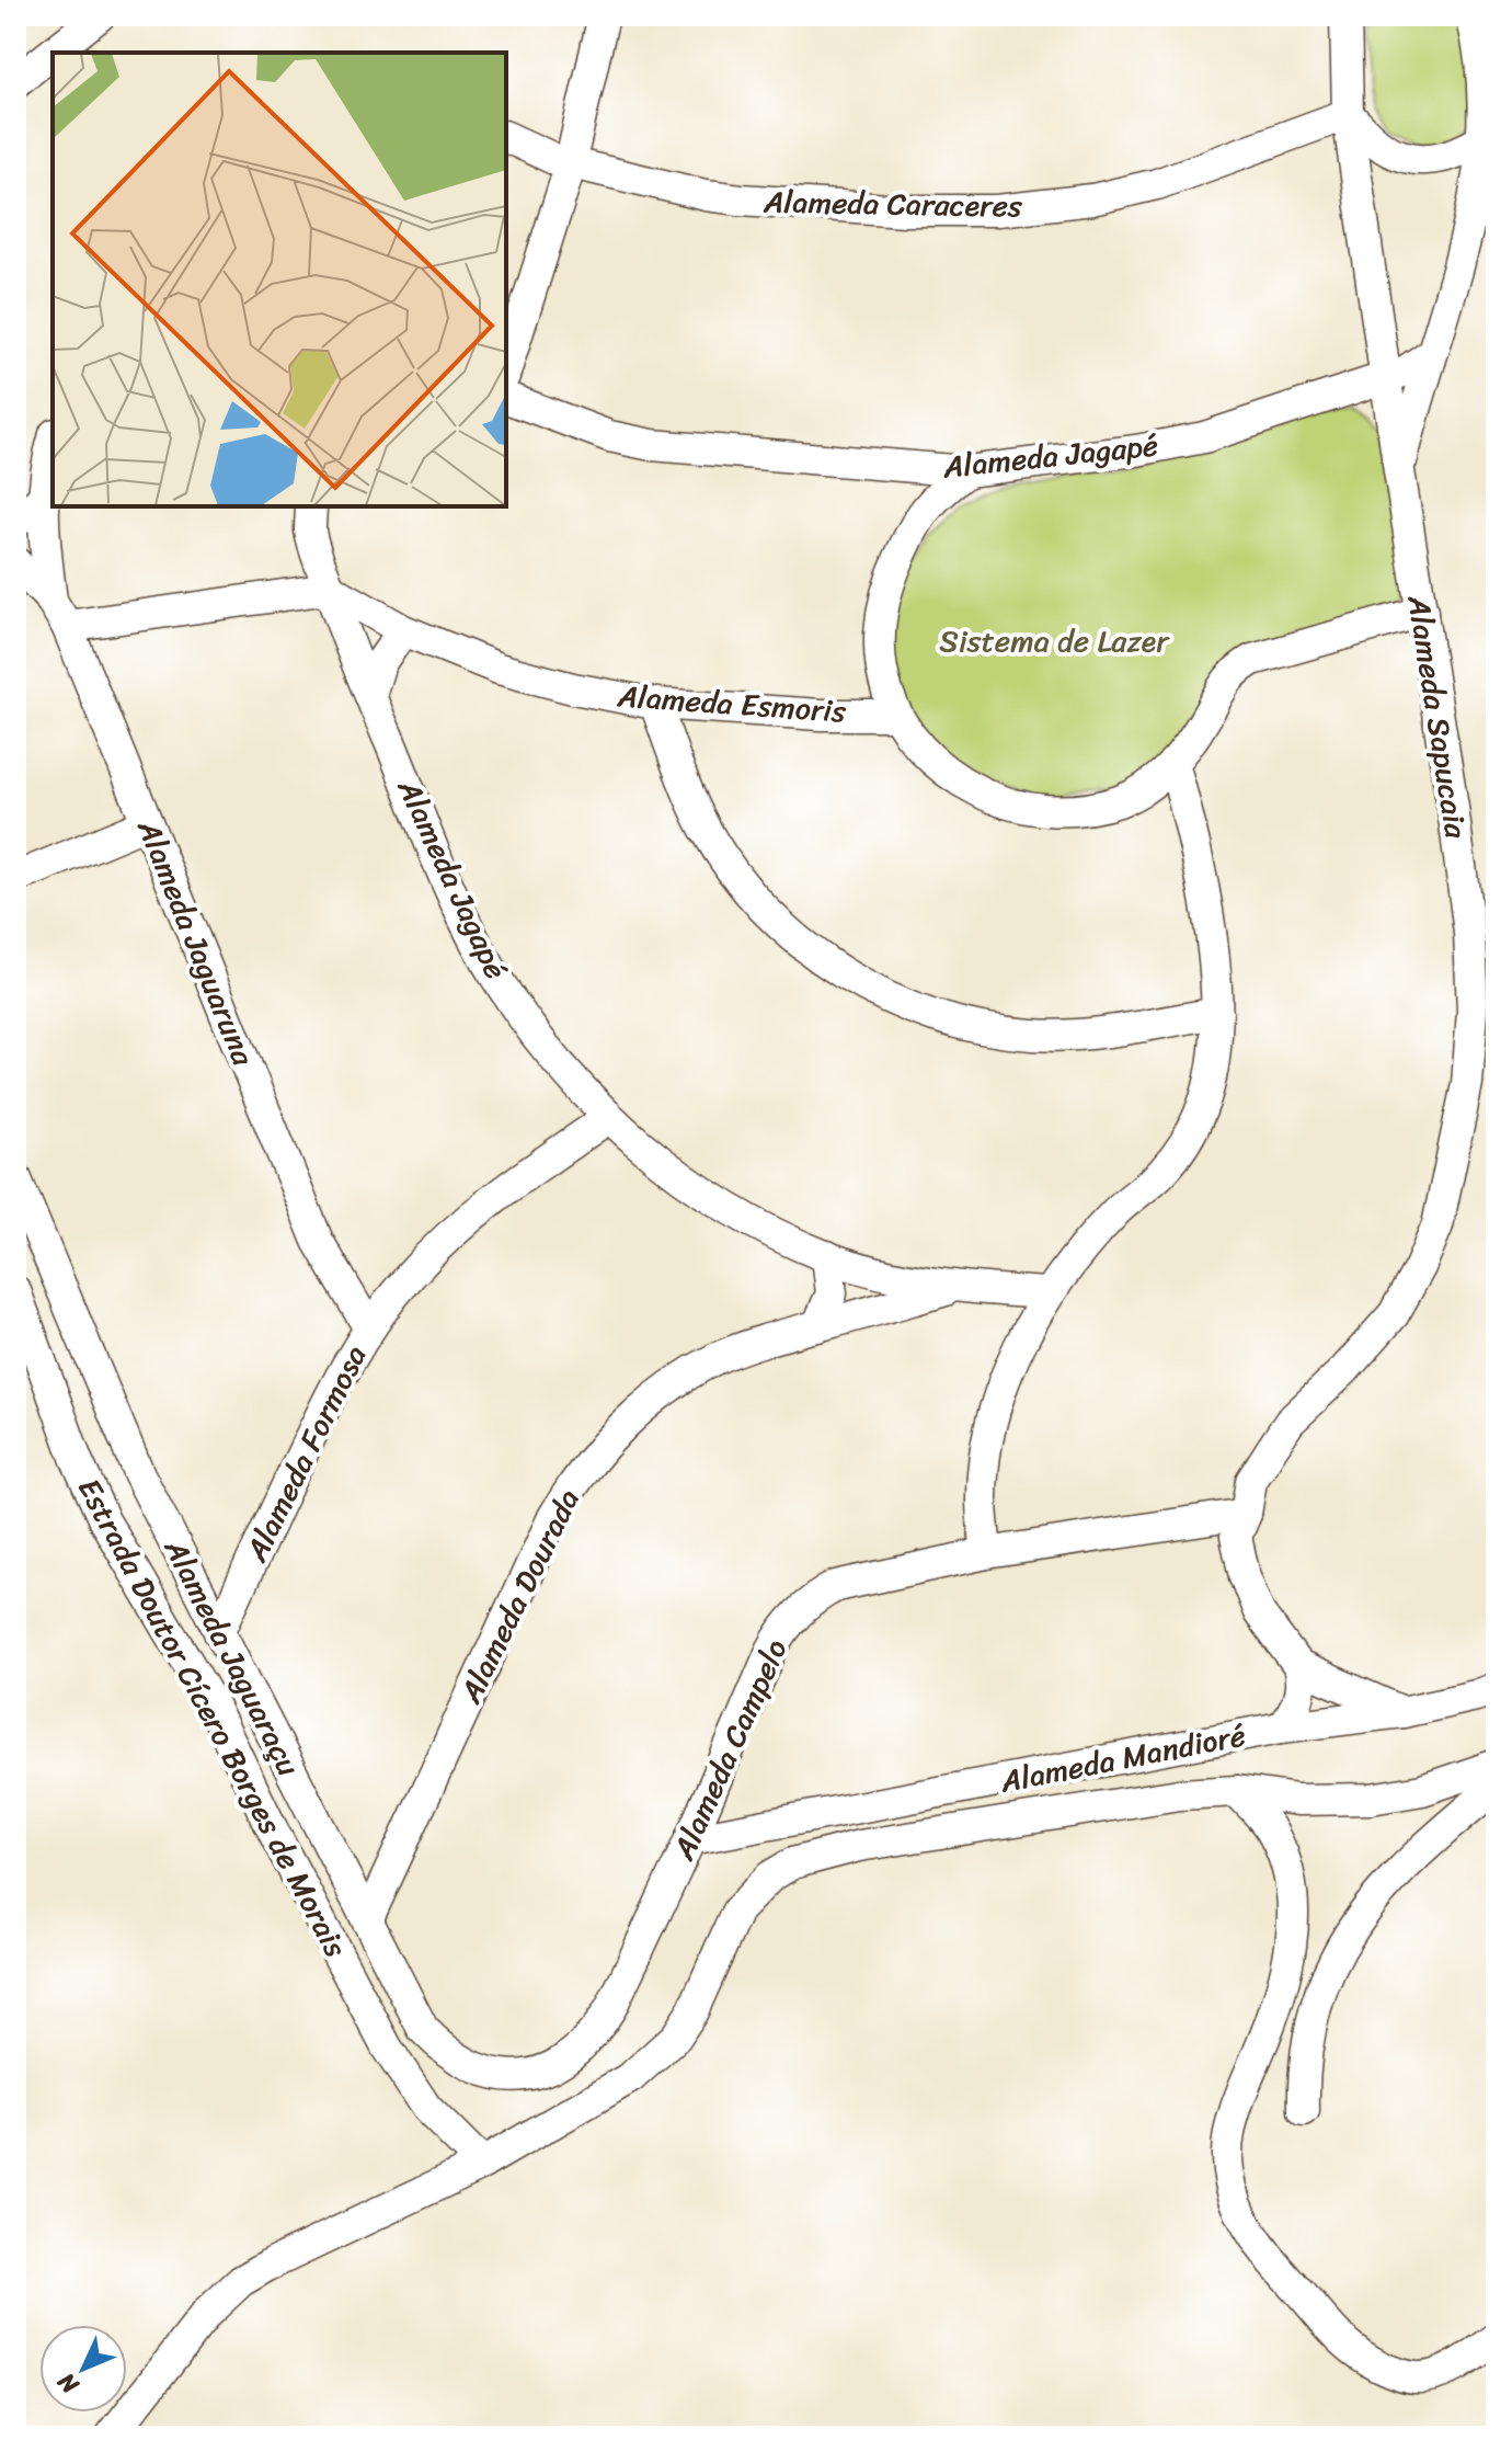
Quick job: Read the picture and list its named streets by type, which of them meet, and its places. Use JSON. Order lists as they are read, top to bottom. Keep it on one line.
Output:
{"streets":{"street":["Alameda Caraceres","Alameda Jagapé","Alameda Esmoris","Alameda Sapucaia","Alameda Jaguaruna","Alameda Formosa","Alameda Dourada","Alameda Jaguaraçu","Estrada Doutor Cícero Borges de Morais","Alameda Campelo","Alameda Mandioré"]},"crossings":[["Alameda Caraceres","Alameda Sapucaia"],["Alameda Jagapé","Alameda Esmoris"],["Alameda Jagapé","Alameda Sapucaia"],["Alameda Jagapé","Alameda Formosa"],["Alameda Jagapé","Alameda Dourada"],["Alameda Sapucaia","Alameda Campelo"],["Alameda Sapucaia","Alameda Mandioré"],["Alameda Jaguaruna","Alameda Formosa"],["Alameda Formosa","Alameda Jaguaraçu"],["Alameda Dourada","Alameda Jaguaraçu"],["Alameda Jaguaraçu","Alameda Campelo"],["Alameda Campelo","Alameda Mandioré"]],"parks":["Sistema de Lazer"],"north":"bottom left"}
